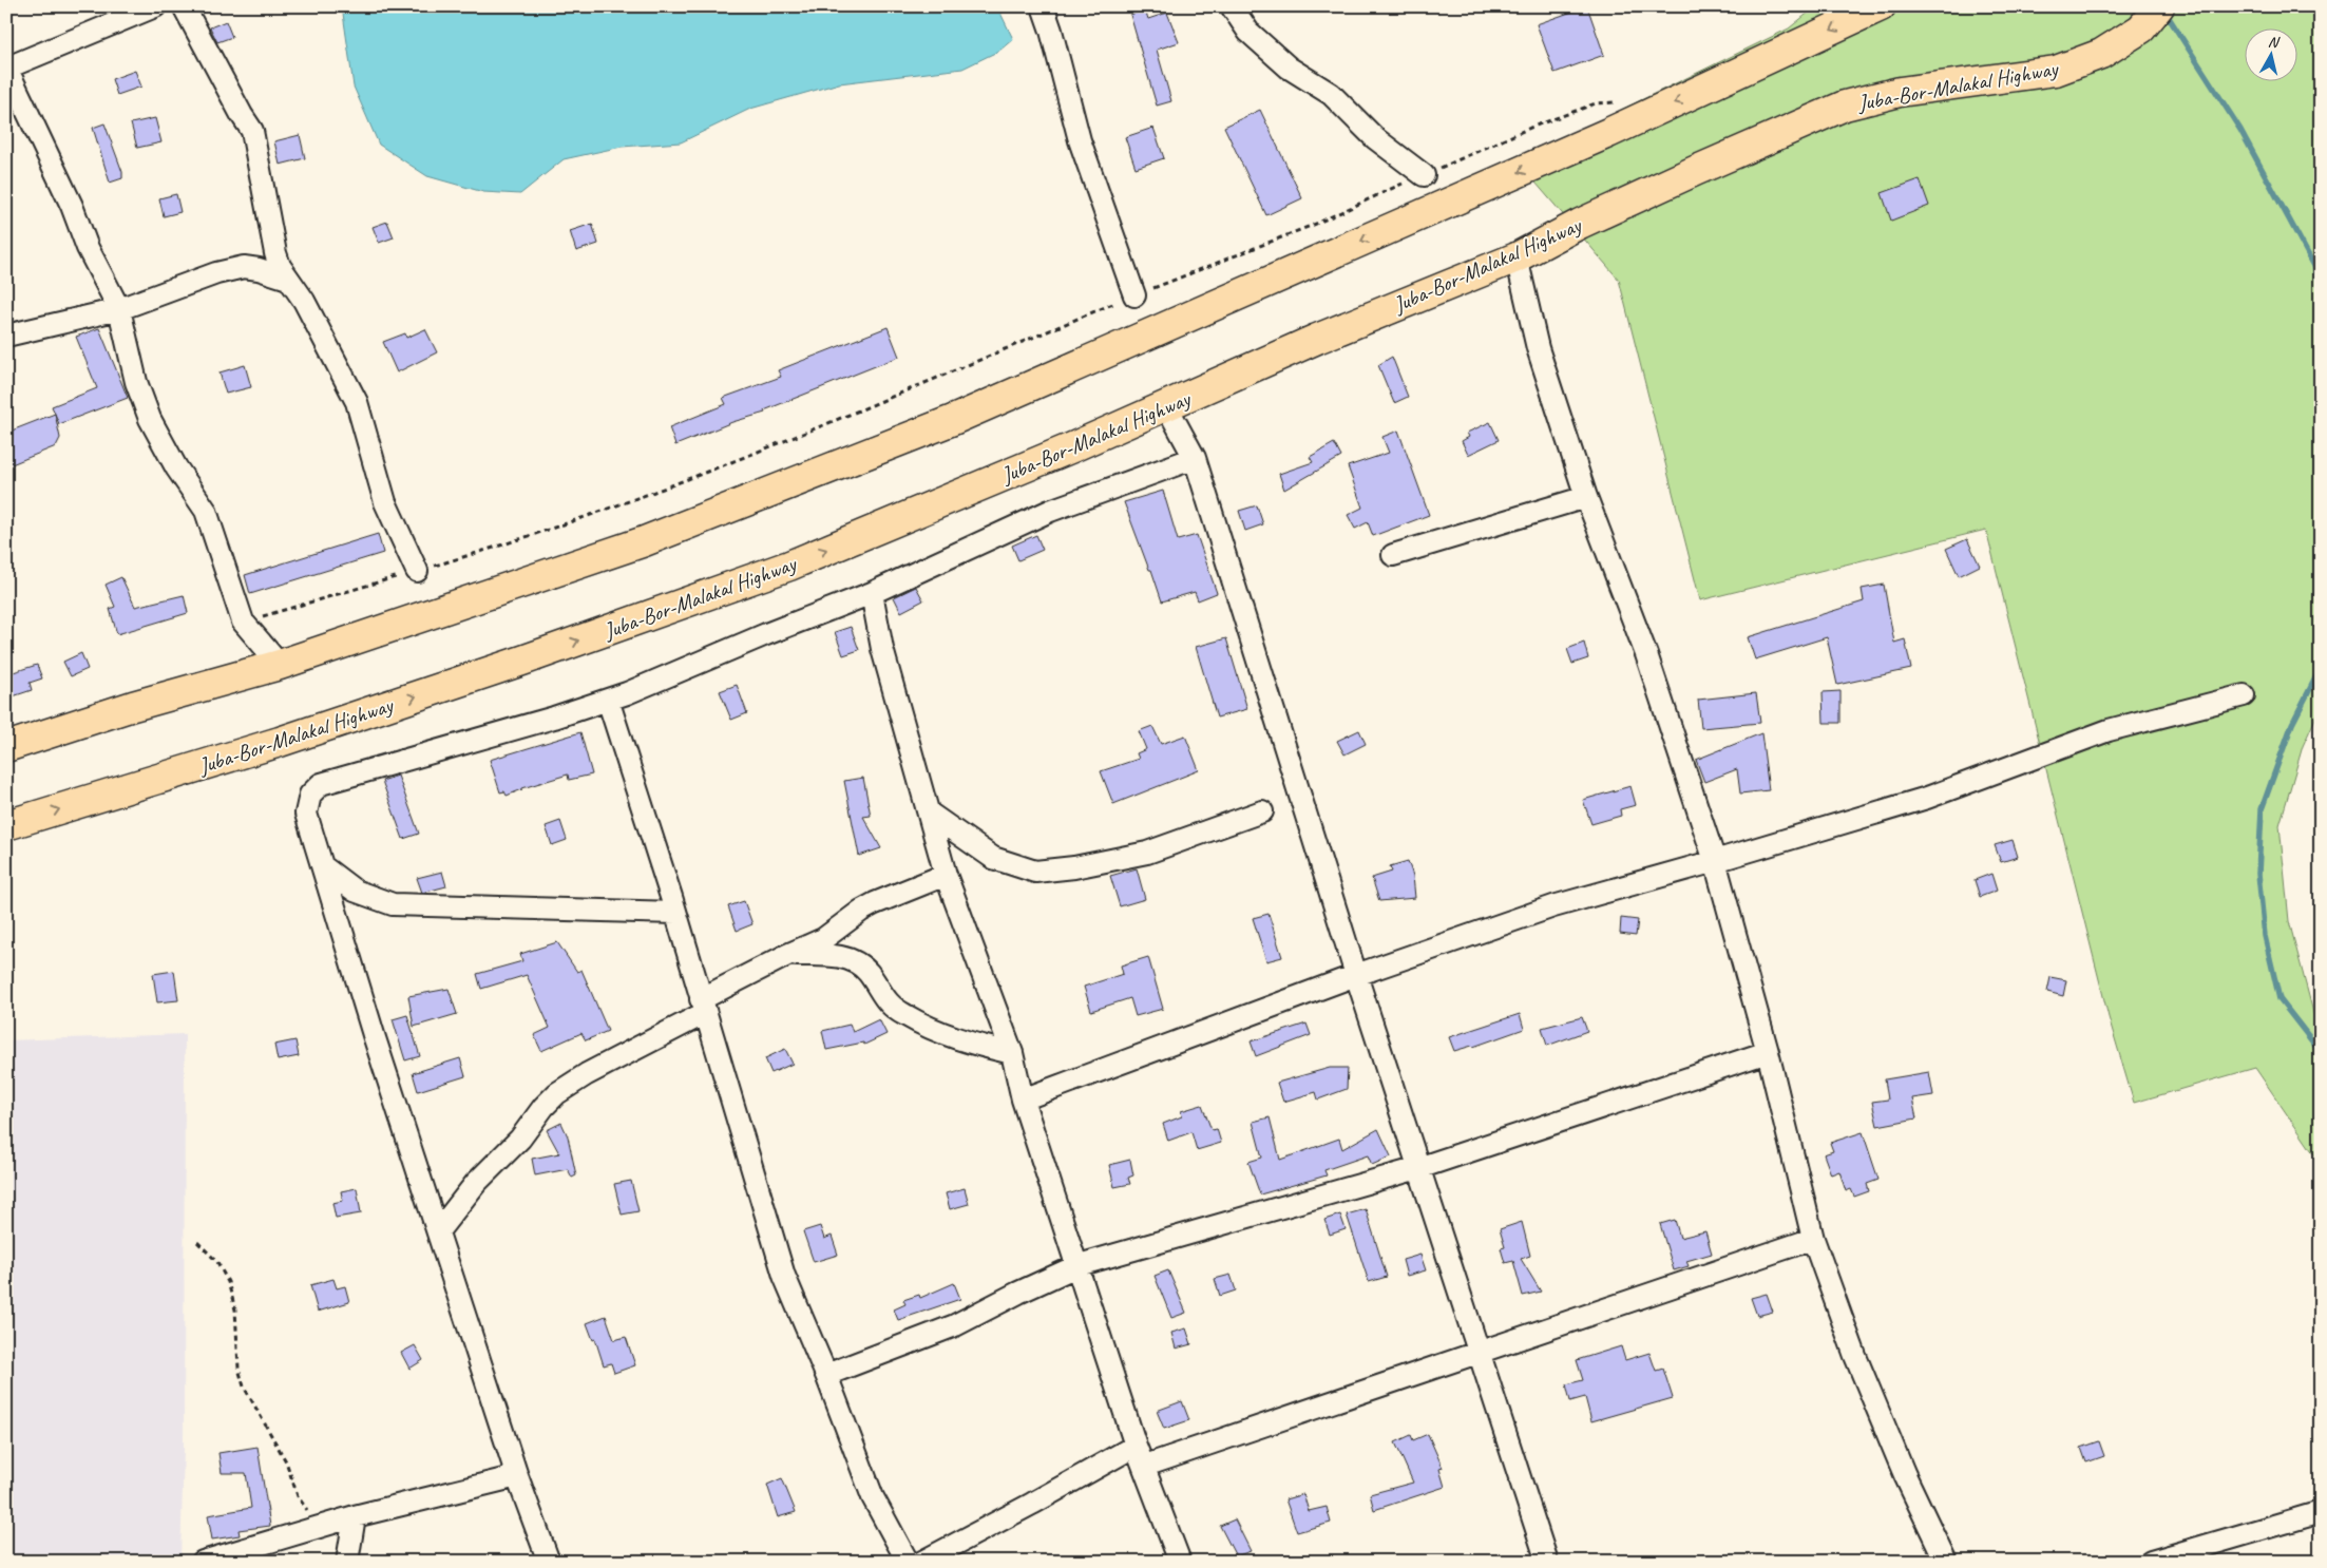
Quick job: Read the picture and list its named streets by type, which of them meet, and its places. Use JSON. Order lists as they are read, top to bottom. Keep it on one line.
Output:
{"streets":{"highway":["Juba-Bor-Malakal Highway"]},"north":"top"}
